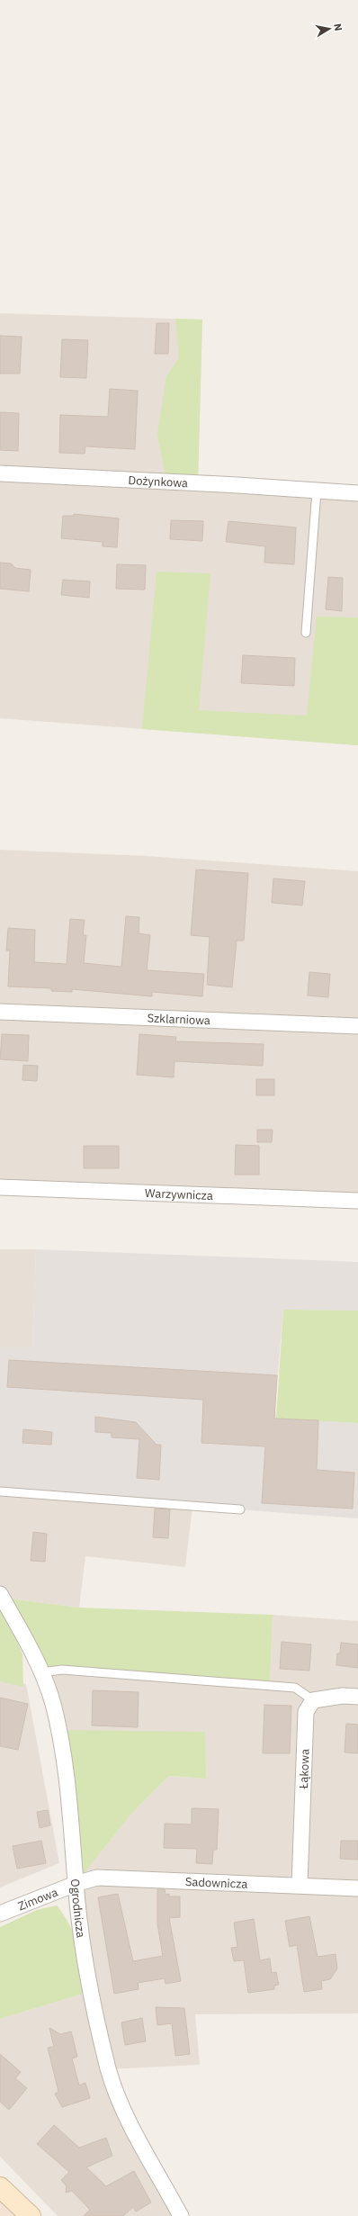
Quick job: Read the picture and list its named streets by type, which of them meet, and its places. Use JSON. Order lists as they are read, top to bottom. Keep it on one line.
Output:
{"streets":{"street":["Dożynkowa","Szklarniowa","Warzywnicza","Łąkowa","Sadownicza","Zimowa","Ogrodnicza"]},"crossings":[["Łąkowa","Sadownicza"],["Sadownicza","Zimowa"],["Sadownicza","Ogrodnicza"],["Zimowa","Ogrodnicza"]],"north":"right"}
